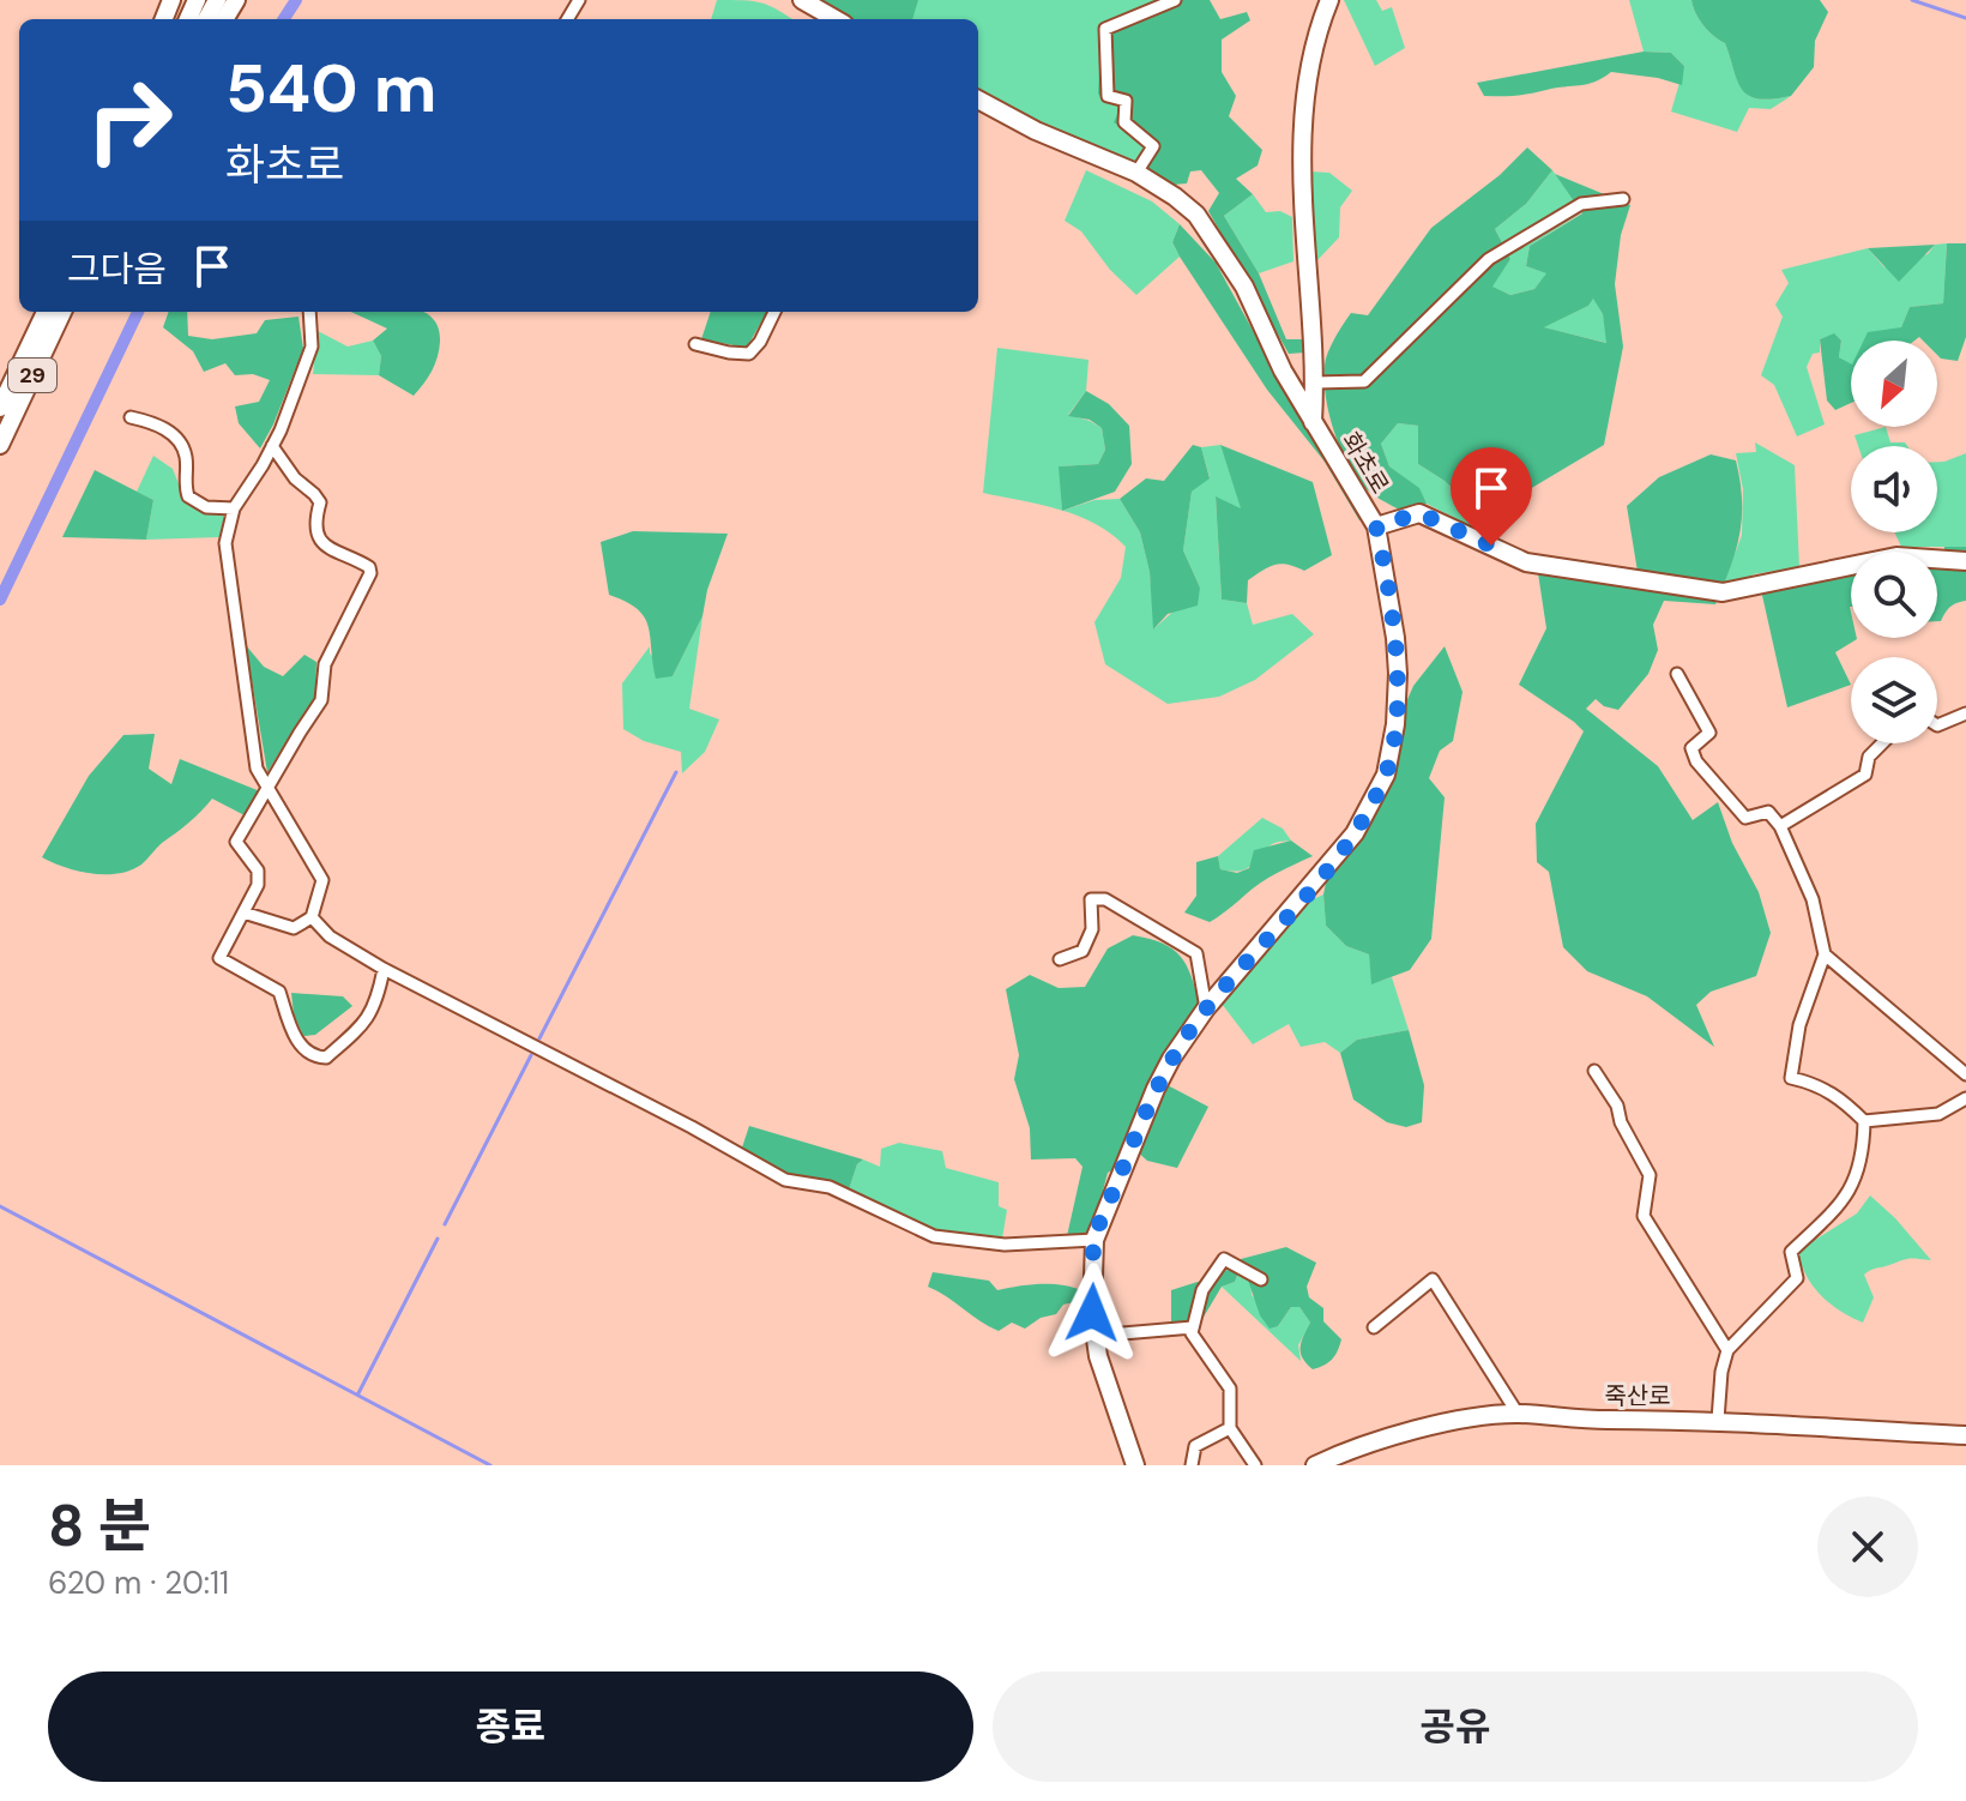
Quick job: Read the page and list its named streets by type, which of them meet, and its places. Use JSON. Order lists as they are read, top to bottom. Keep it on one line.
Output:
{"streets":{"street":["29","화초로","죽산로"]},"north":"bottom left","page":{"turn":["540 m","화초로"],"then":"그다음","heading":["8 분","620 m · 20:11"],"buttons":["종료","공유"]}}
